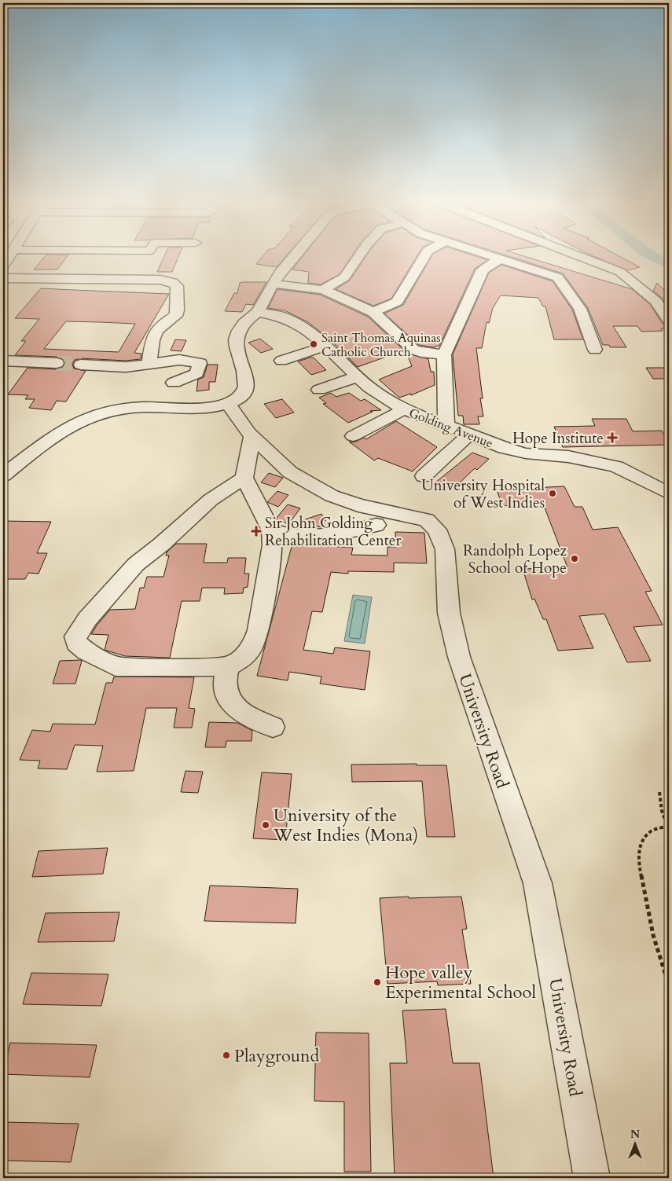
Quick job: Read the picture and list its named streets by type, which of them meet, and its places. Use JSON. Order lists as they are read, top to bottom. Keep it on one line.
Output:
{"streets":{"street":["Golding Avenue","University Road"]},"places":{"other":["Saint Thomas Aquinas Catholic Church","University Hospital of West Indies","Randolph Lopez School of Hope","University of the West Indies (Mona)","Hope valley Experimental School","Playground"],"health":["Hope Institute","Sir John Golding Rehabilitation Center"]},"north":"top"}
